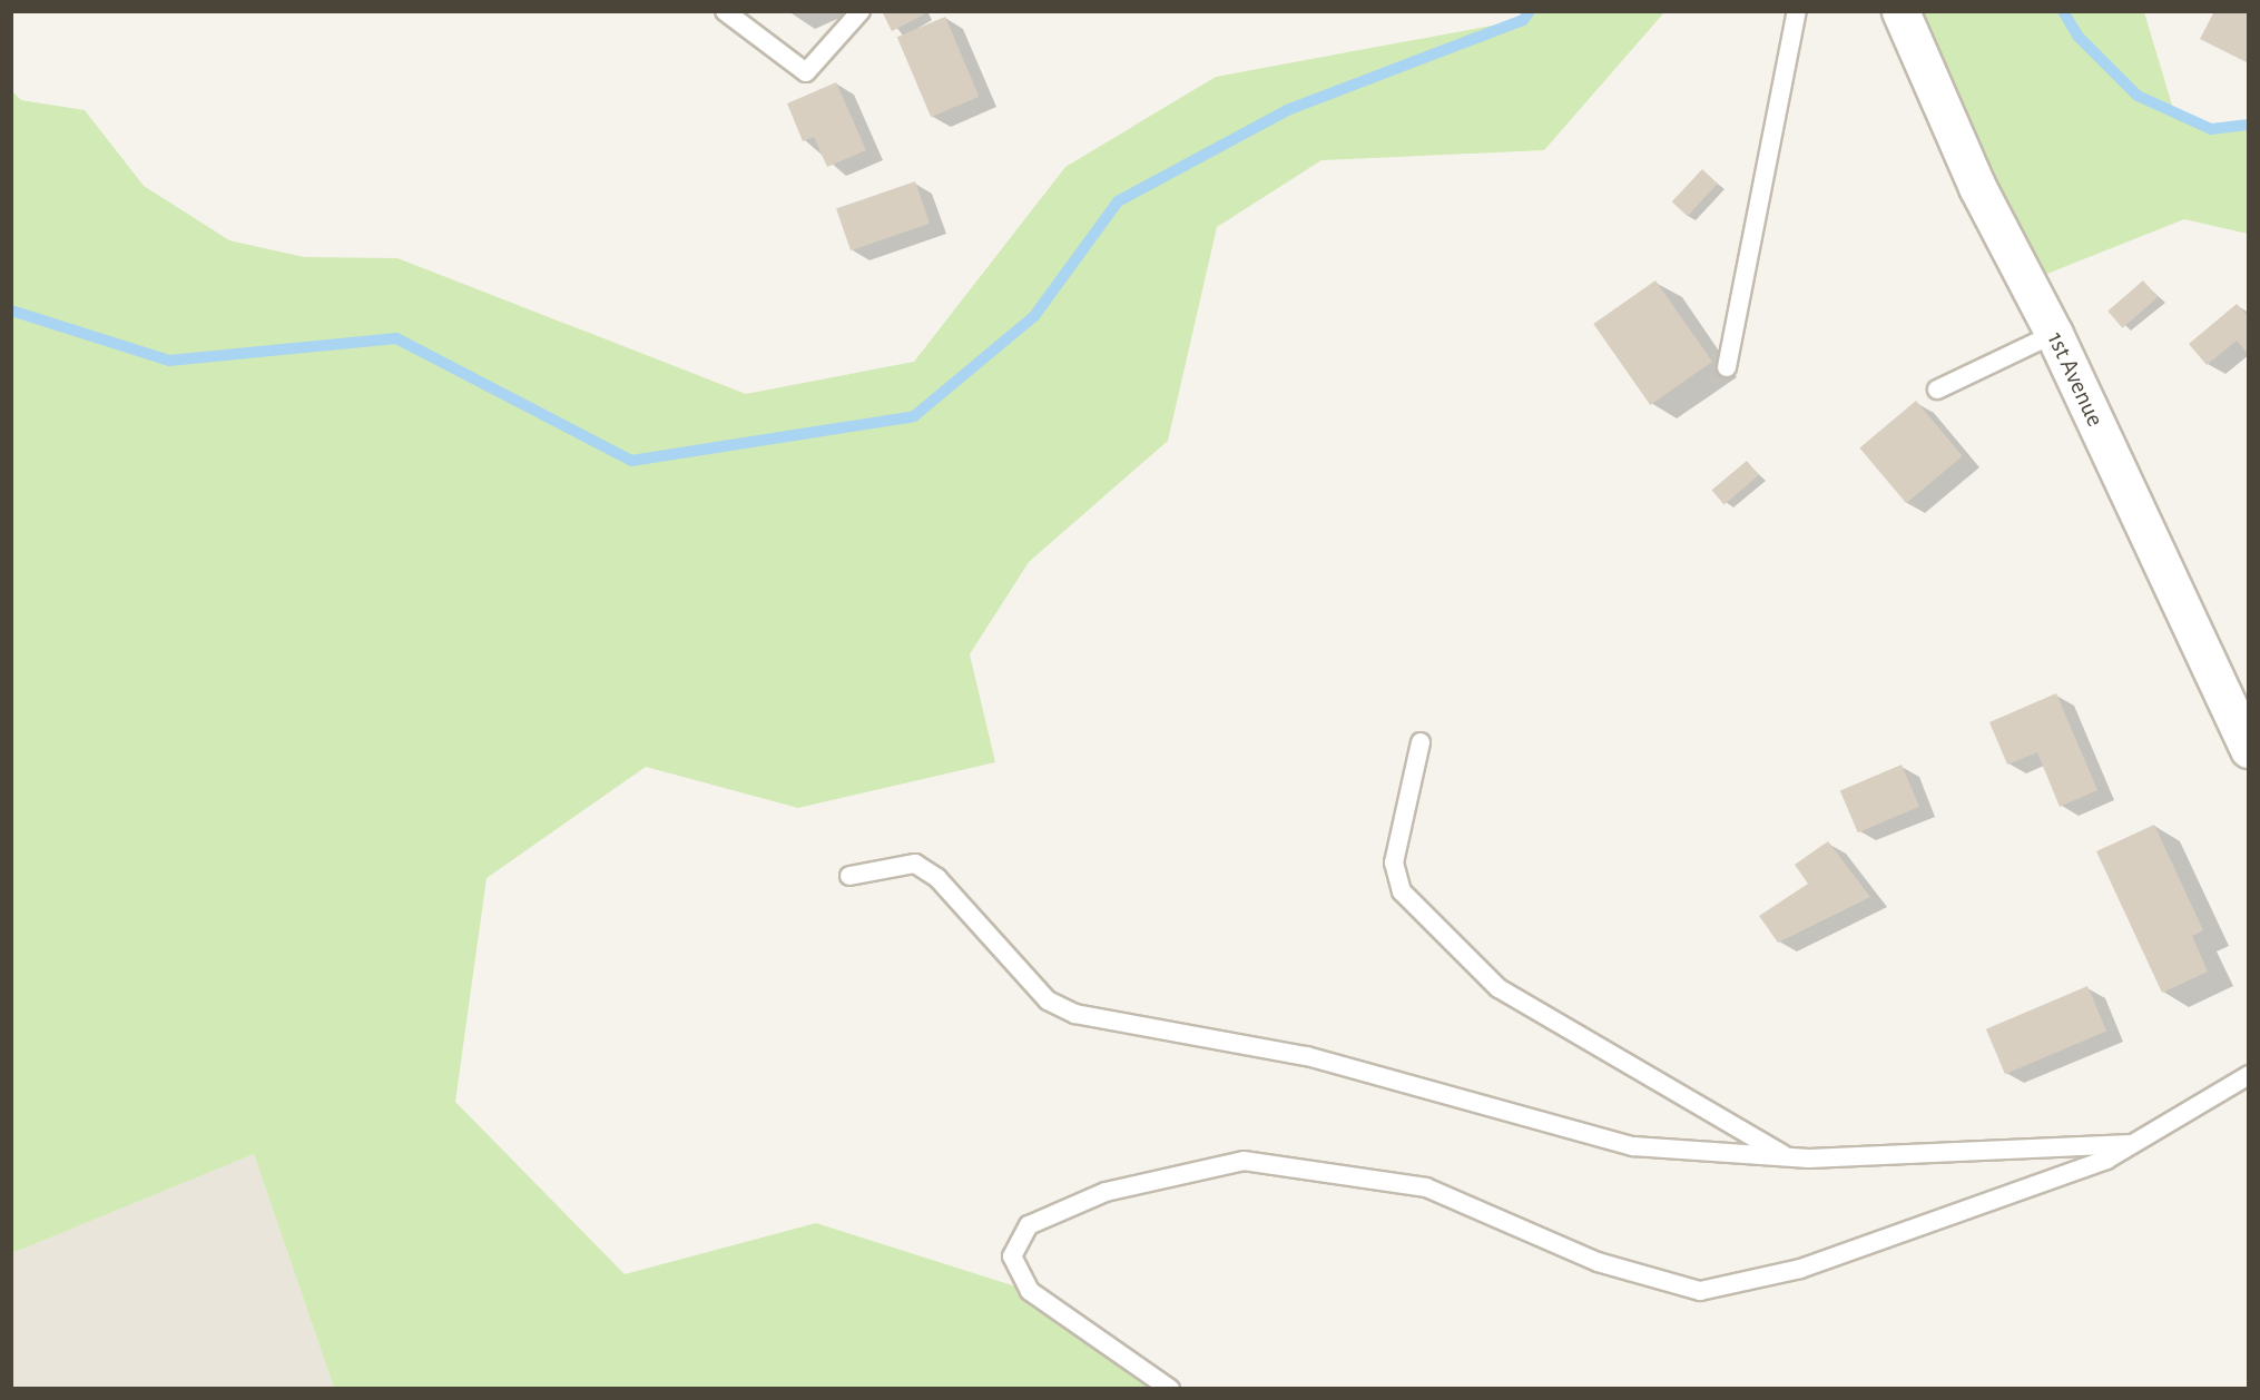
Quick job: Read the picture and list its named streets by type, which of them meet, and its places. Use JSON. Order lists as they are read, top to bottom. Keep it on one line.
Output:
{"streets":{"street":["1st Avenue"]}}
